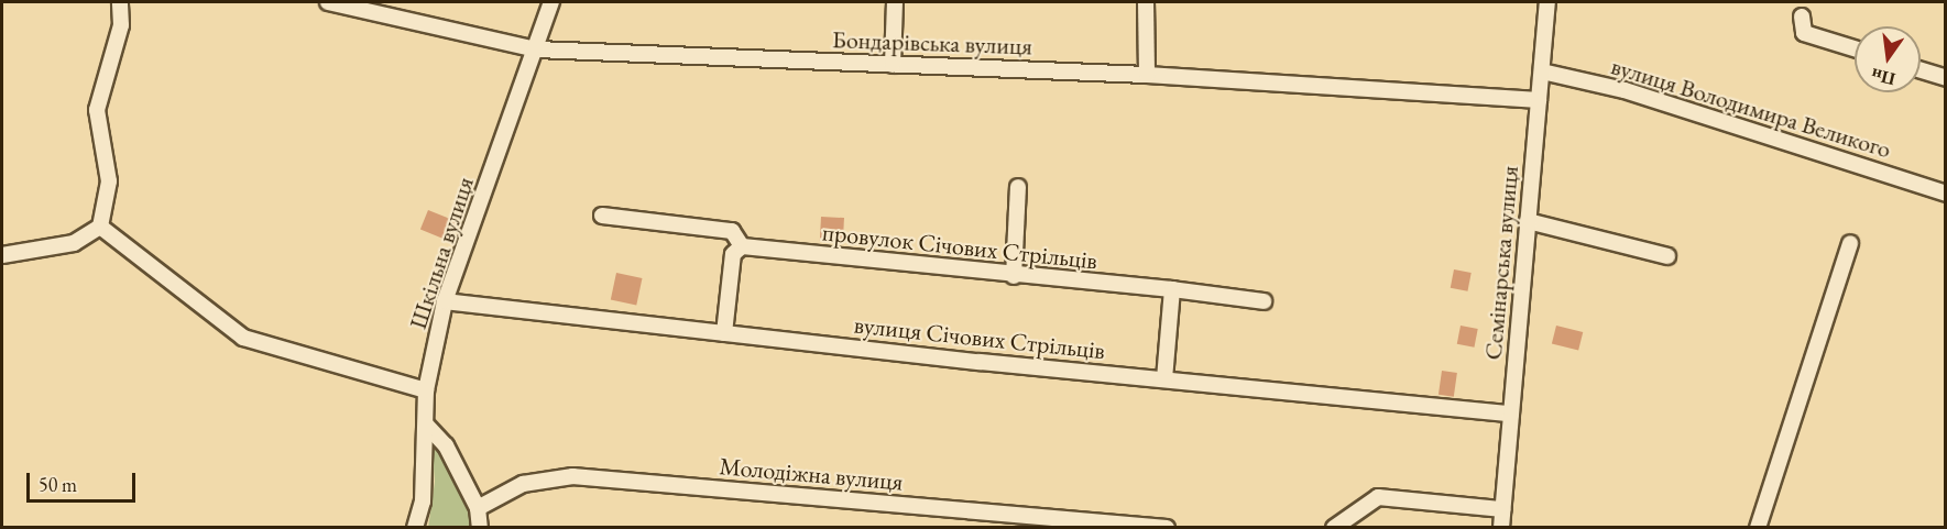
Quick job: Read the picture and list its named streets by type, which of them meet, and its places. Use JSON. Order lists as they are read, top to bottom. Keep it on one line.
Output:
{"streets":{"street":["Бондарівська вулиця","вулиця Володимира Великого","провулок Січових Стрільців","Шкільна вулиця","Семінарська вулиця","вулиця Січових Стрільців","Молодіжна вулиця"]},"crossings":[["Бондарівська вулиця","Шкільна вулиця"],["Бондарівська вулиця","Семінарська вулиця"],["вулиця Володимира Великого","Семінарська вулиця"],["Шкільна вулиця","вулиця Січових Стрільців"],["Семінарська вулиця","вулиця Січових Стрільців"]],"scale_bar":"50 m","north":"bottom"}
